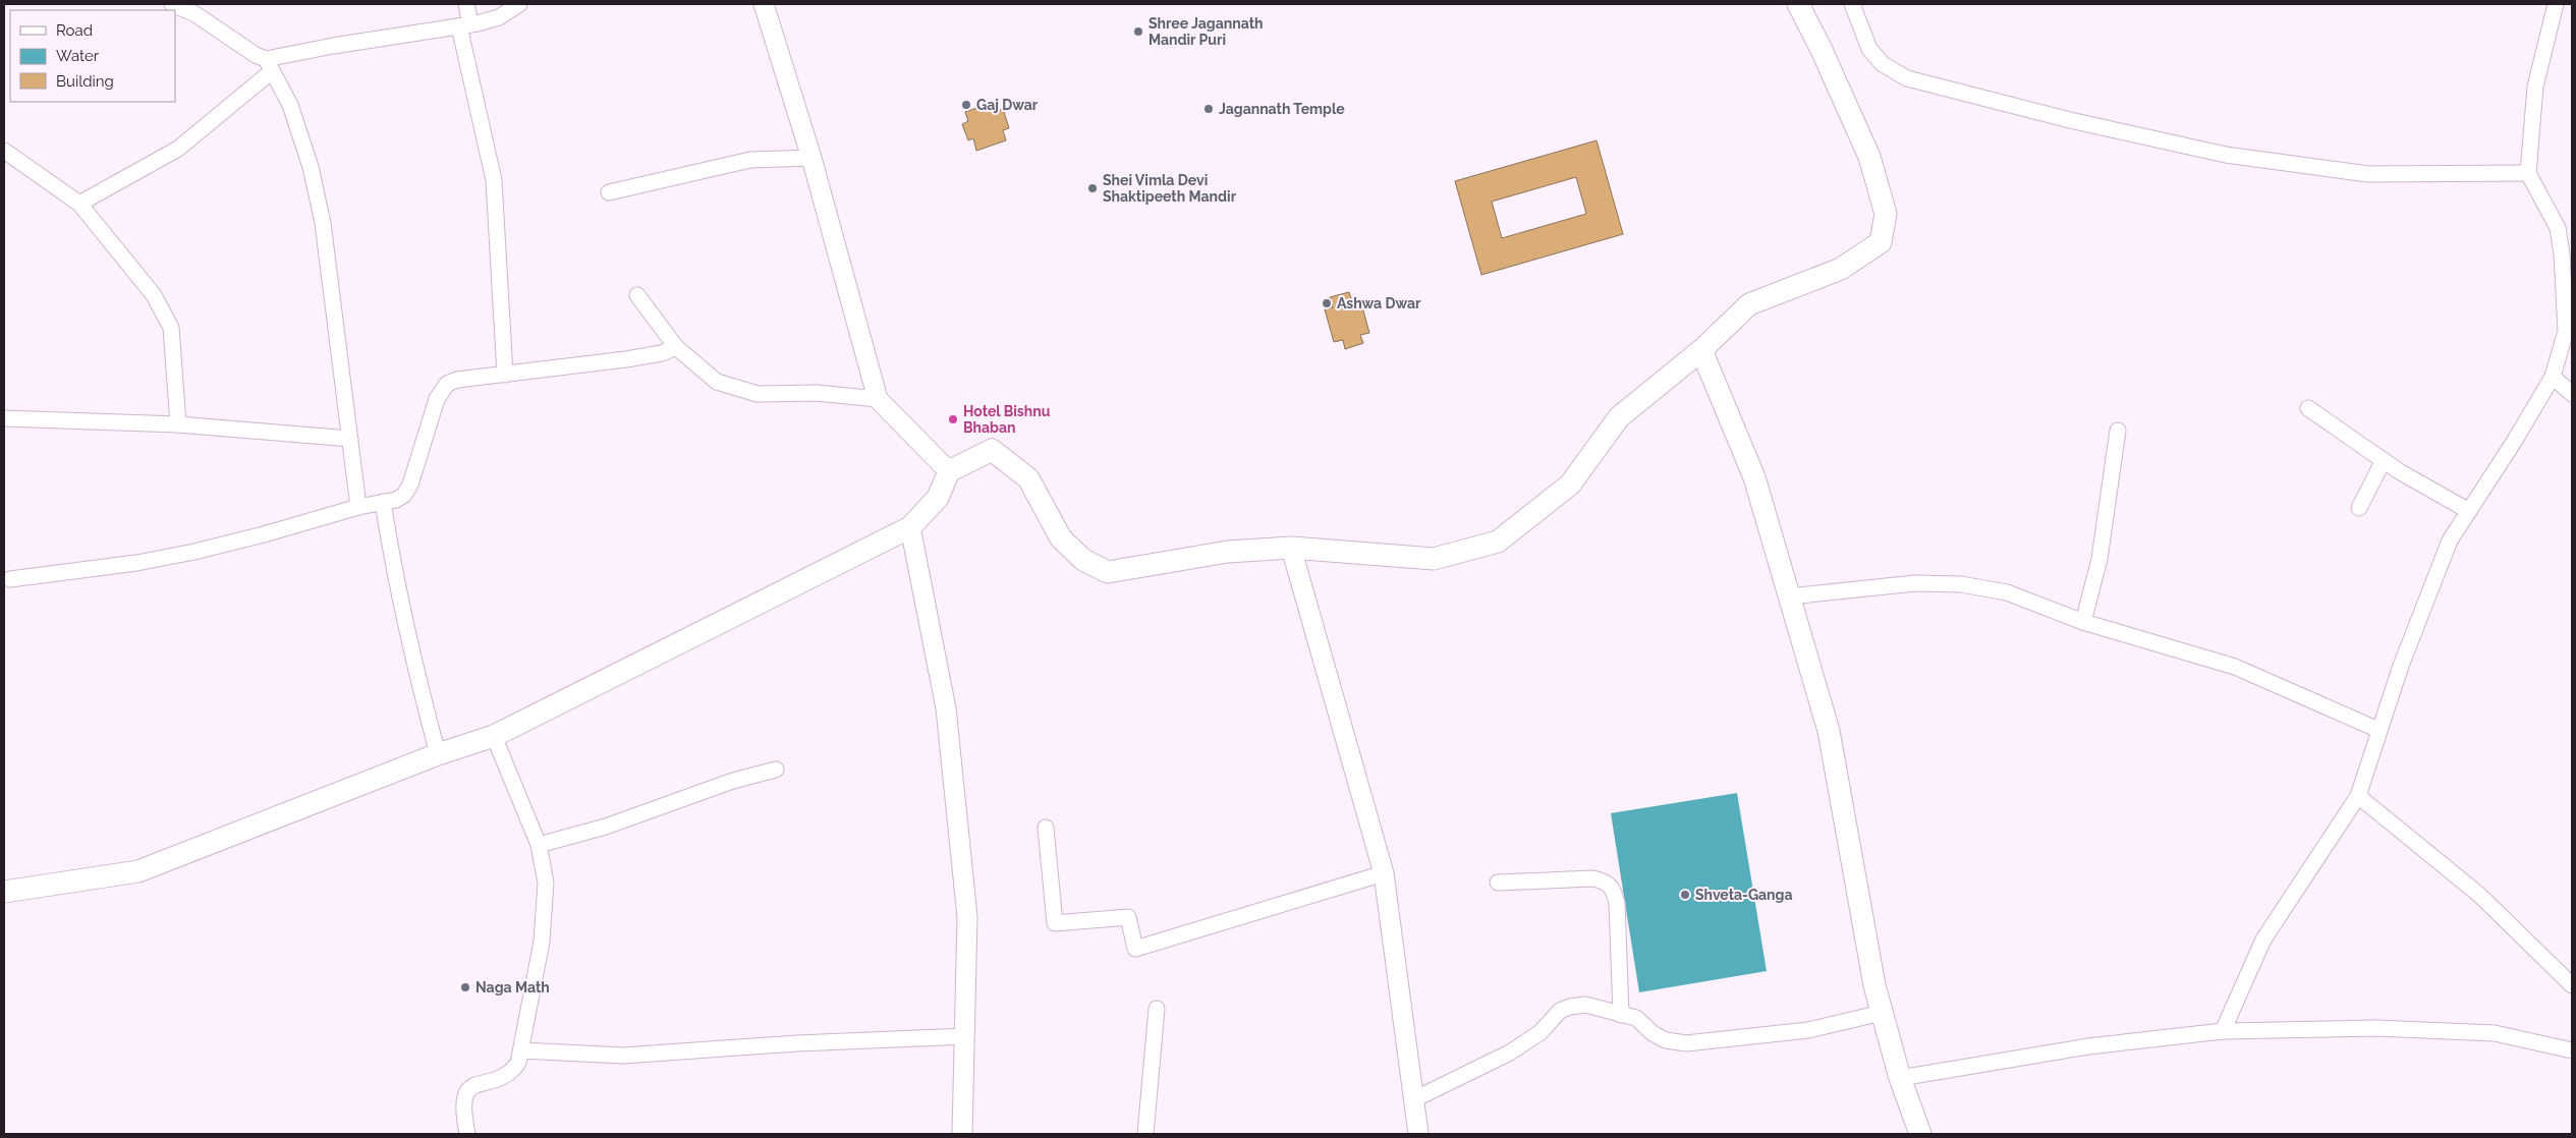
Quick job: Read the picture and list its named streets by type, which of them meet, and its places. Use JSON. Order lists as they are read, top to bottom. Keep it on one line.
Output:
{"places":["Shree Jagannath Mandir Puri","Gaj Dwar","Jagannath Temple","Shei Vimla Devi Shaktipeeth Mandir","Ashwa Dwar","Hotel Bishnu Bhaban","Shveta-Ganga","Naga Math"],"legend":["Road","Water","Building"]}
